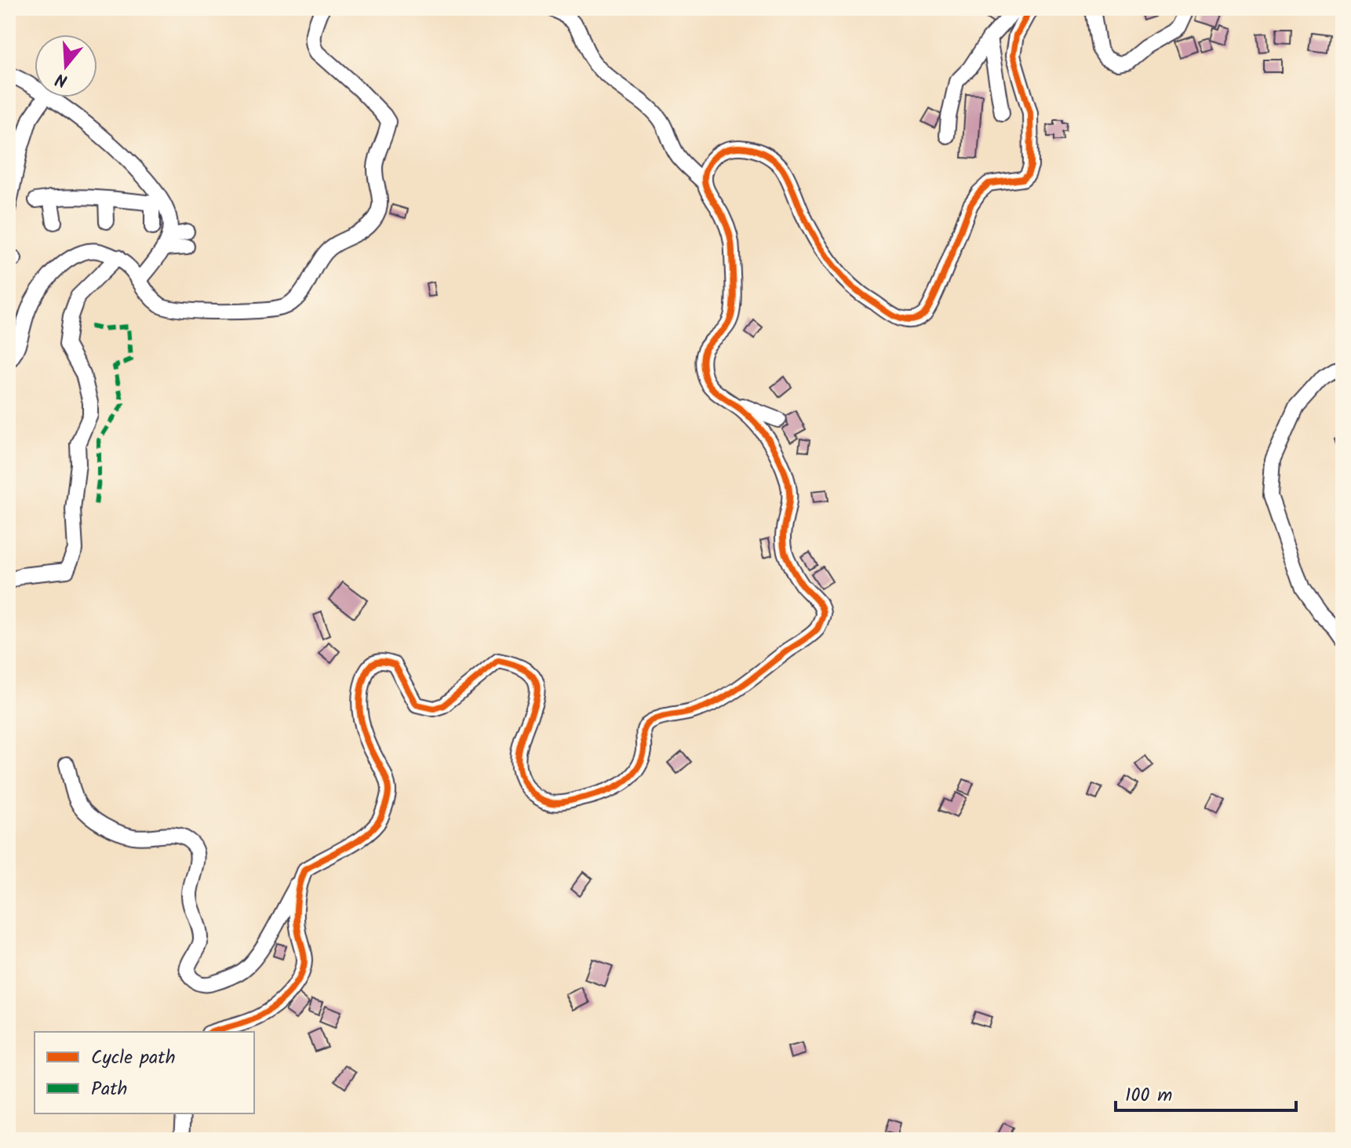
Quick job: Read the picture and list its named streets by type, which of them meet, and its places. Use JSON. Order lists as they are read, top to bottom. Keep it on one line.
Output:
{"legend":["Cycle path","Path"],"scale_bar":"100 m","north":"bottom"}
